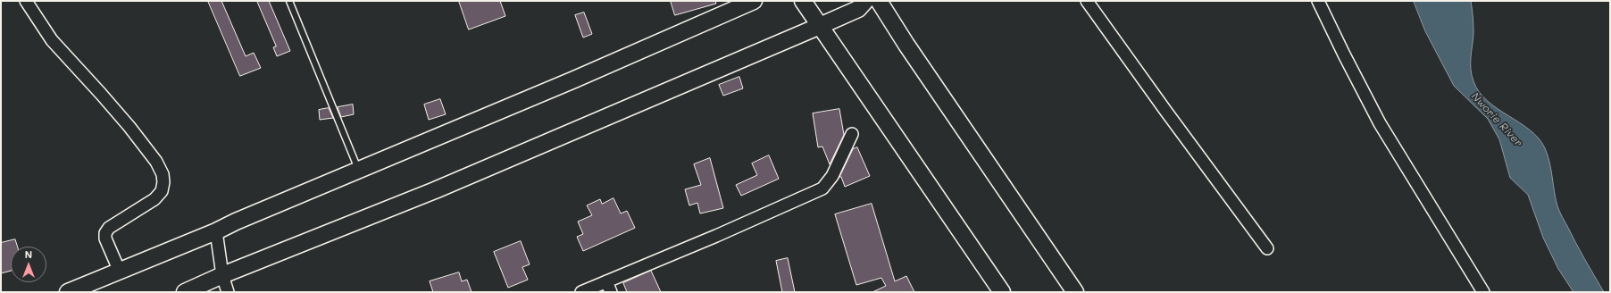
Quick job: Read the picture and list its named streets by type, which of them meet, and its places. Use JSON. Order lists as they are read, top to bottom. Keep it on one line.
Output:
{"water":["Nworie River"],"north":"top"}
